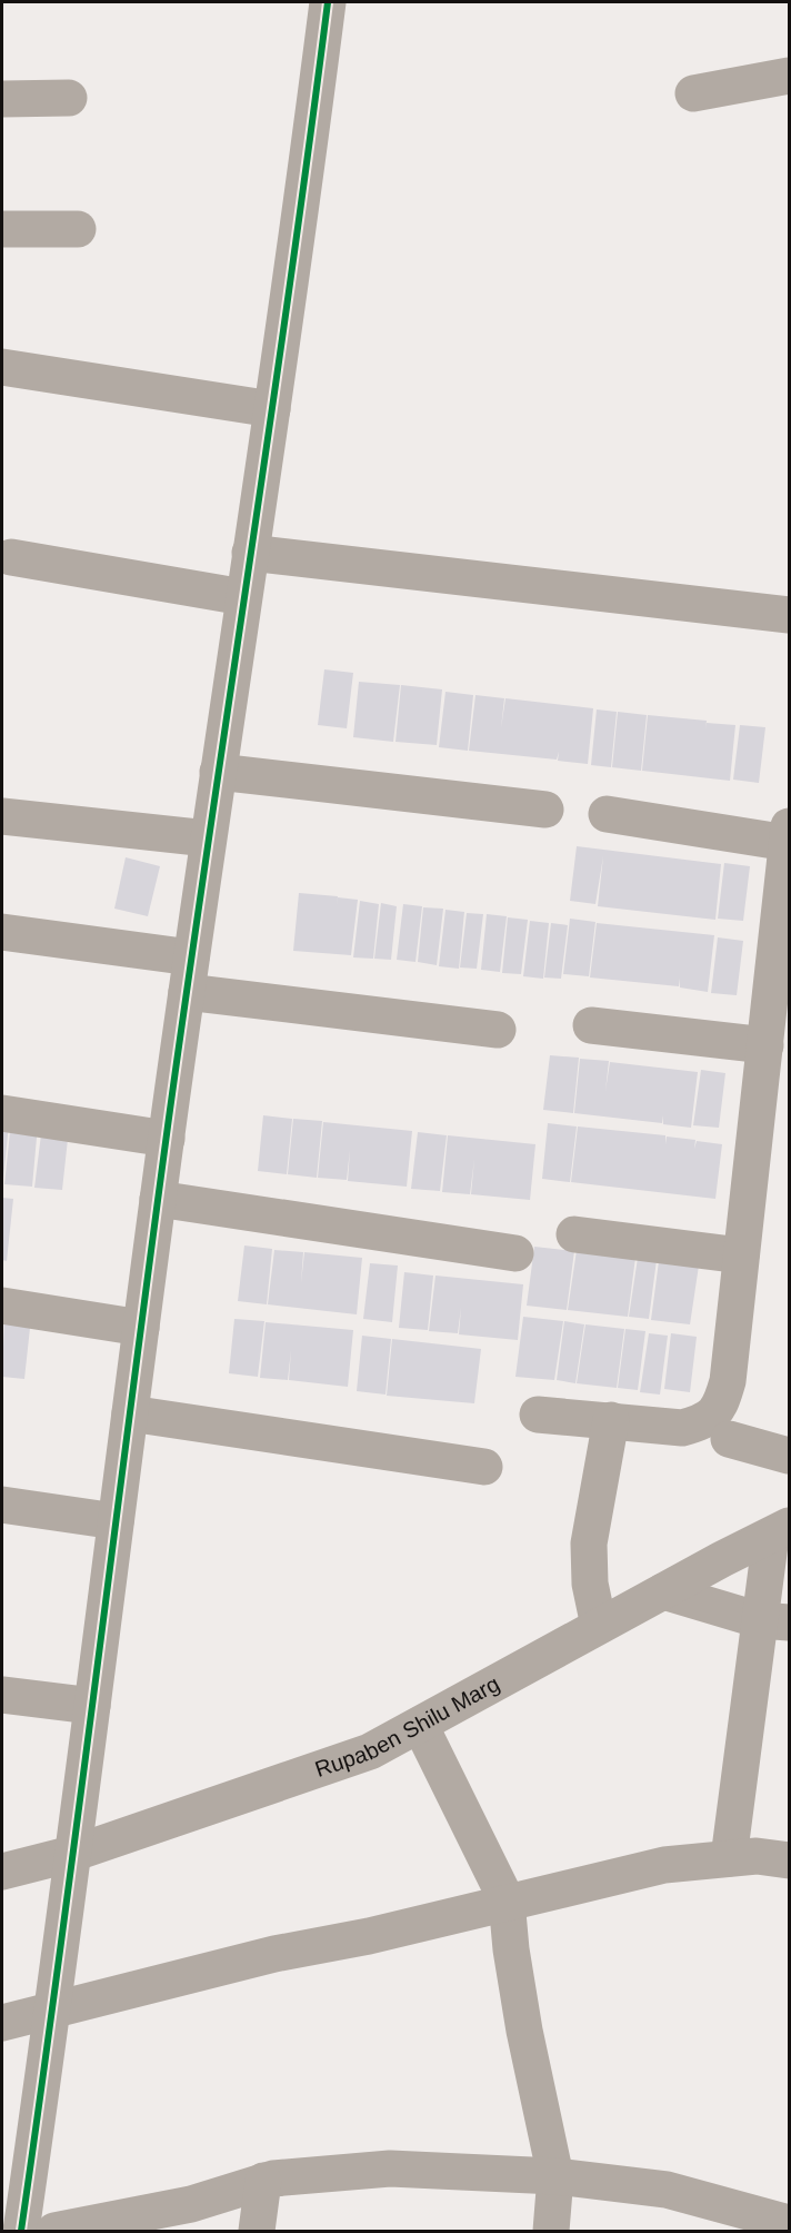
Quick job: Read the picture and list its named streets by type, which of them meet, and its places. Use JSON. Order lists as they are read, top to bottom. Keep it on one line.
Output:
{"streets":{"street":["Rupaben Shilu Marg"]}}
